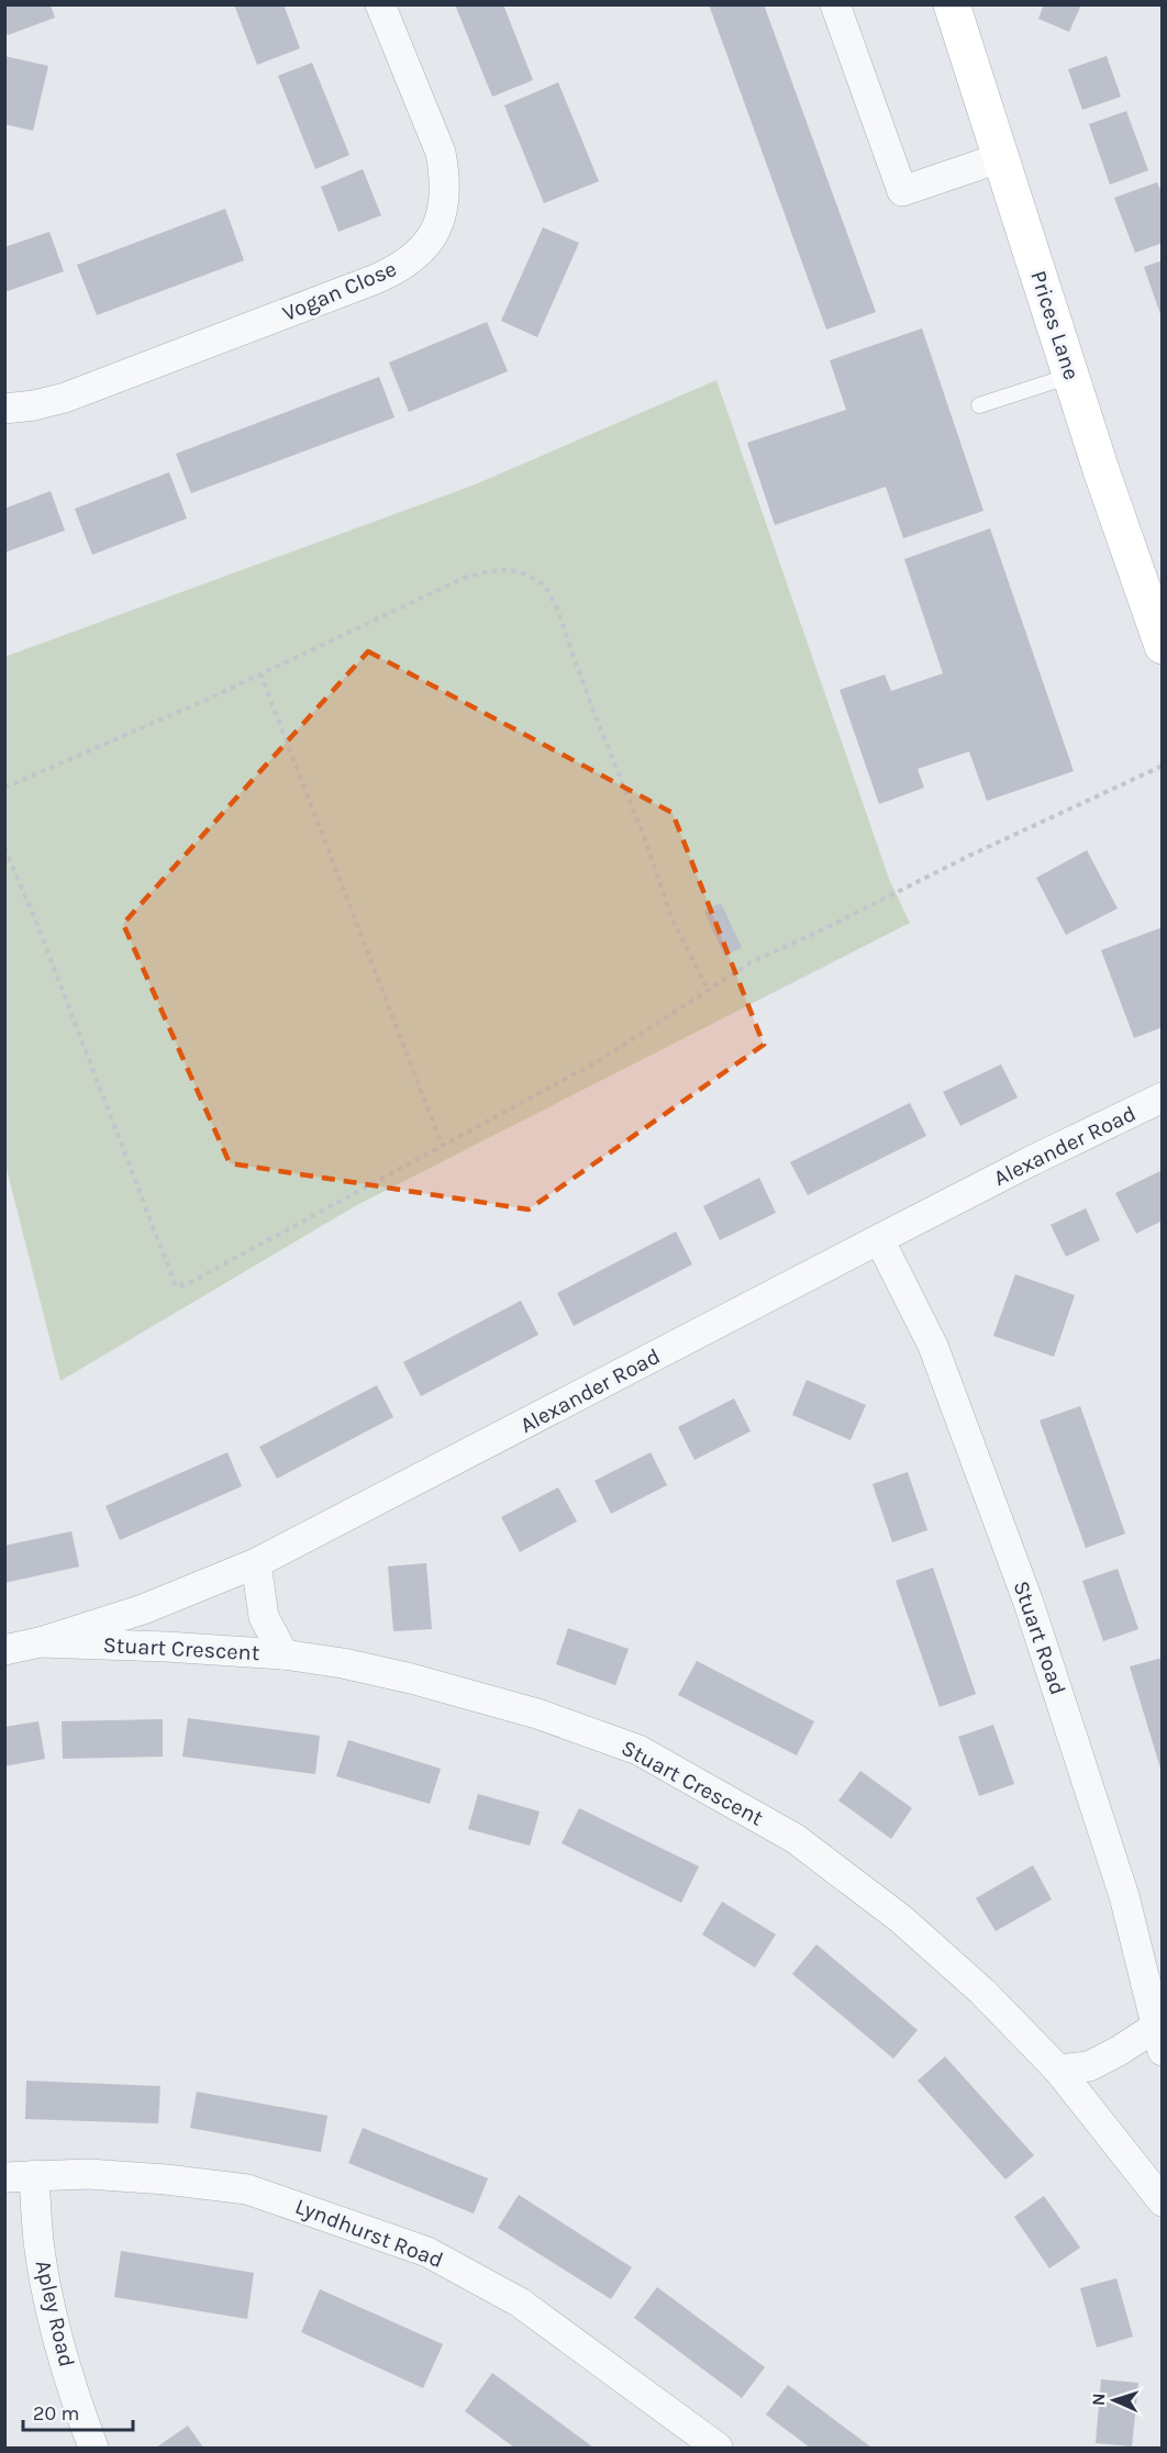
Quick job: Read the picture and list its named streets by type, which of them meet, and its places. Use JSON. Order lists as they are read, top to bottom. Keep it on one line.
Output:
{"streets":{"street":["Vogan Close","Prices Lane","Alexander Road","Stuart Road","Stuart Crescent","Lyndhurst Road","Apley Road"]},"crossings":[["Alexander Road","Stuart Road"],["Alexander Road","Stuart Crescent"],["Lyndhurst Road","Apley Road"]],"scale_bar":"20 m","north":"left"}
